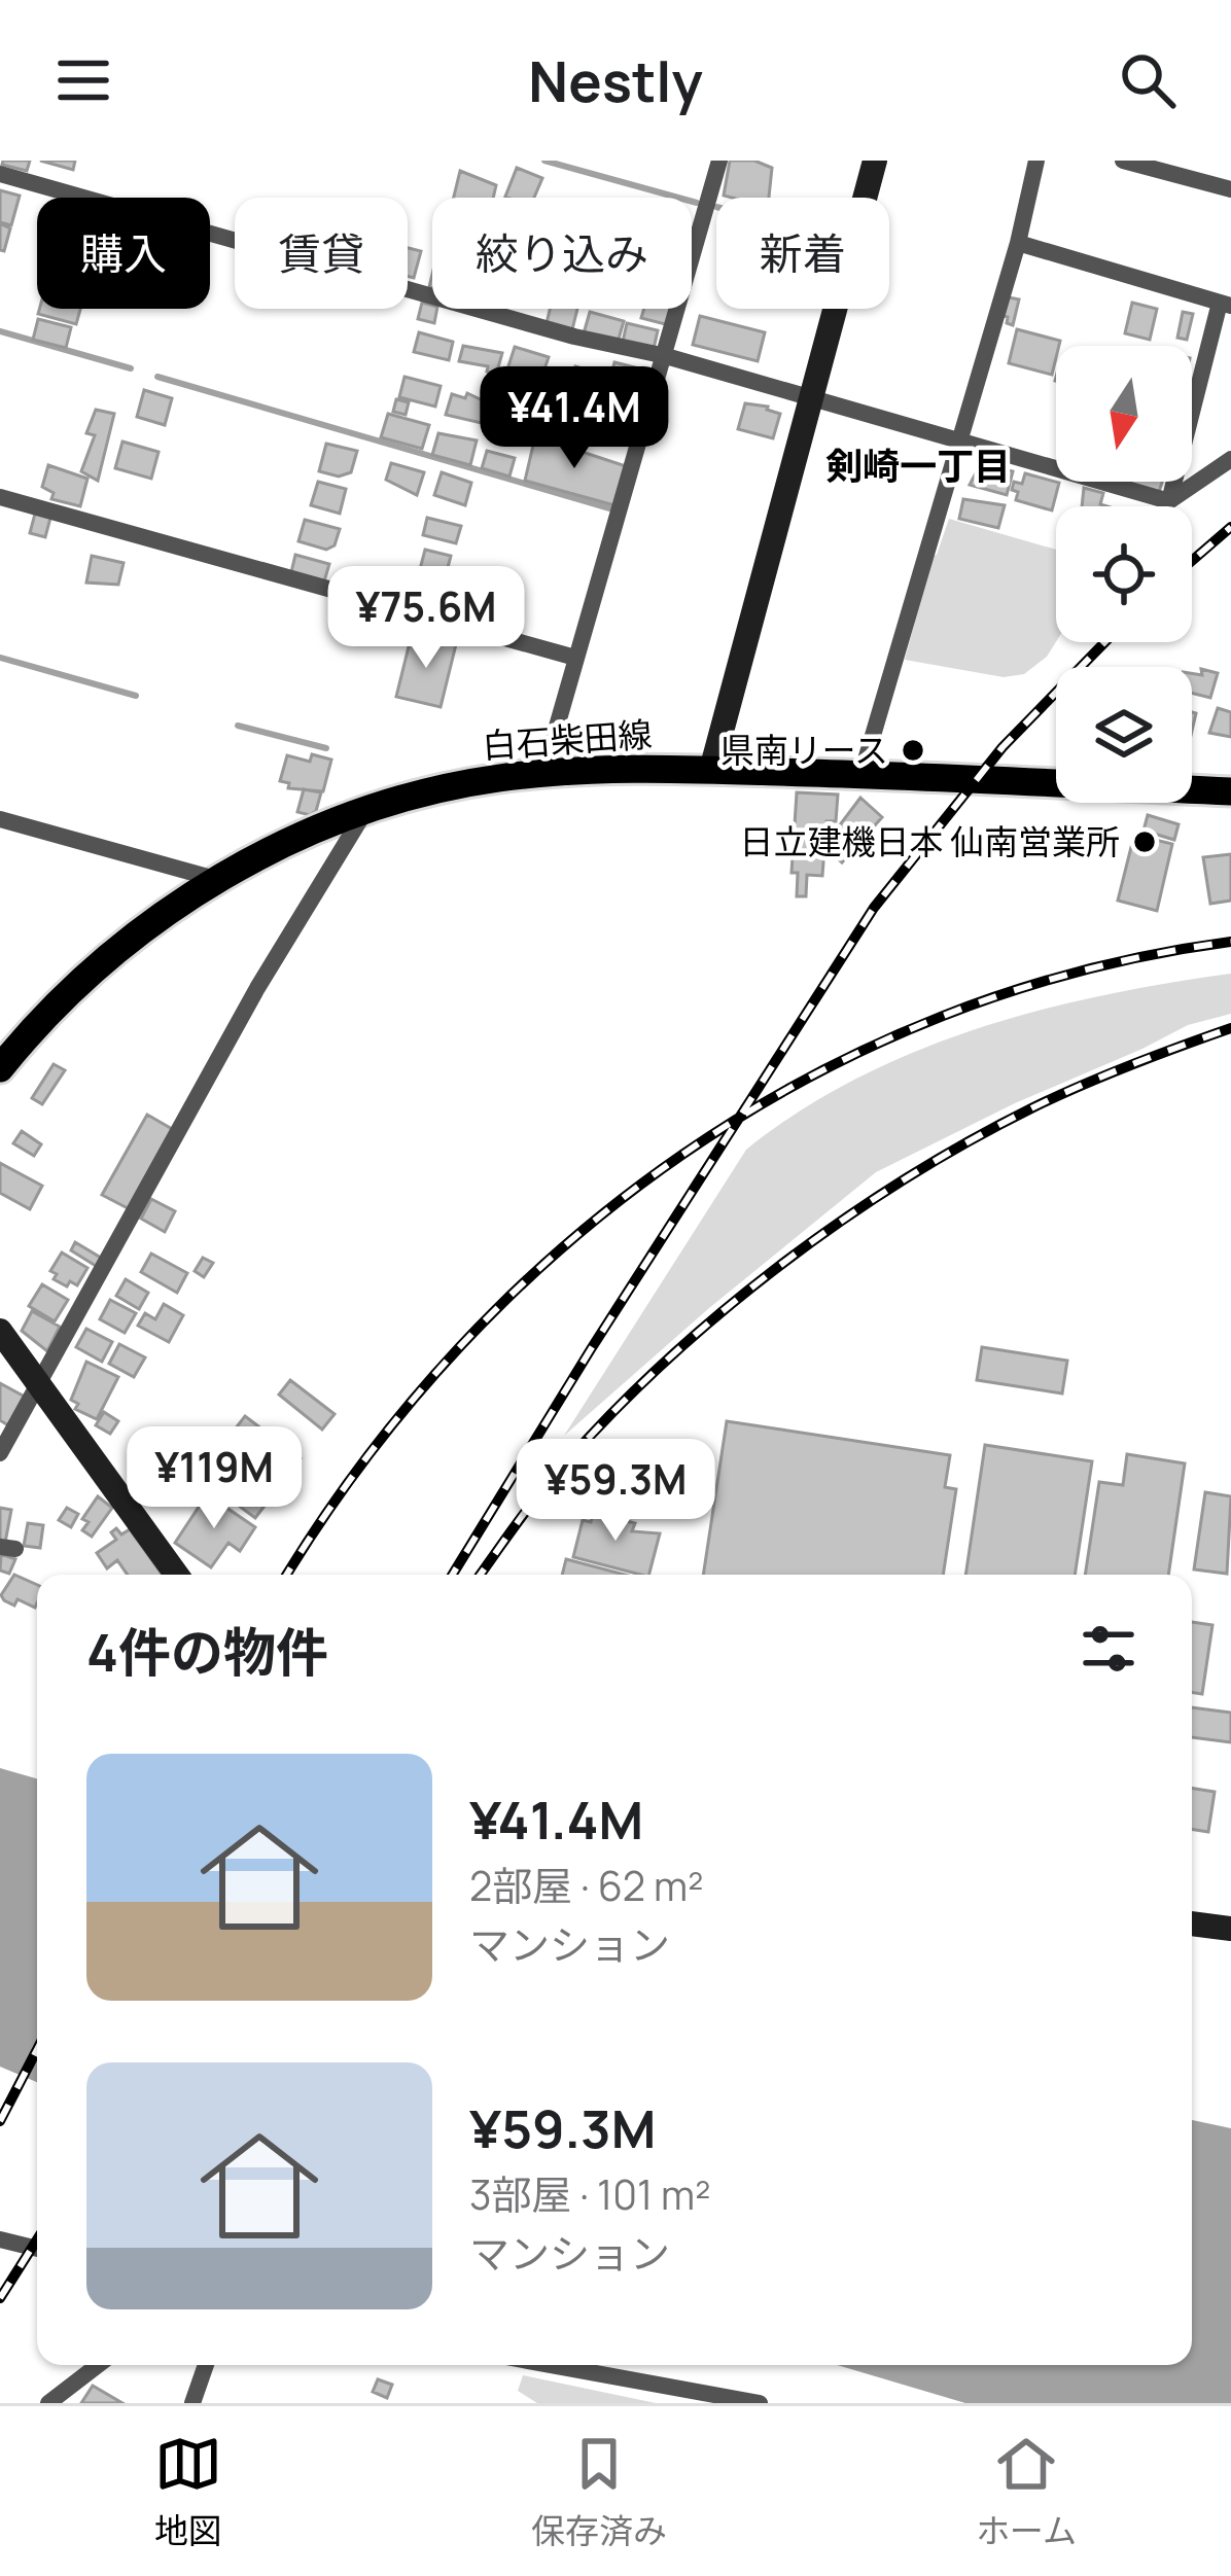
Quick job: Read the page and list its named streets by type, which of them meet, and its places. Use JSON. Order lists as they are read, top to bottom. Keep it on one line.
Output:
{"streets":{"main road":["白石柴田線"]},"districts":["剣崎一丁目"],"places":["県南リース","日立建機日本 仙南営業所"],"north":"bottom","page":{"header":"Nestly","chip":["購入","賃貸","絞り込み","新着"],"price":["¥41.4M","¥75.6M","¥119M","¥59.3M"],"heading":"4件の物件","list":[{"name":"¥41.4M","note":"2部屋 · 62 m² · マンション"},{"name":"¥59.3M","note":"3部屋 · 101 m² · マンション"}],"tabs":["地図","保存済み","ホーム"]}}
